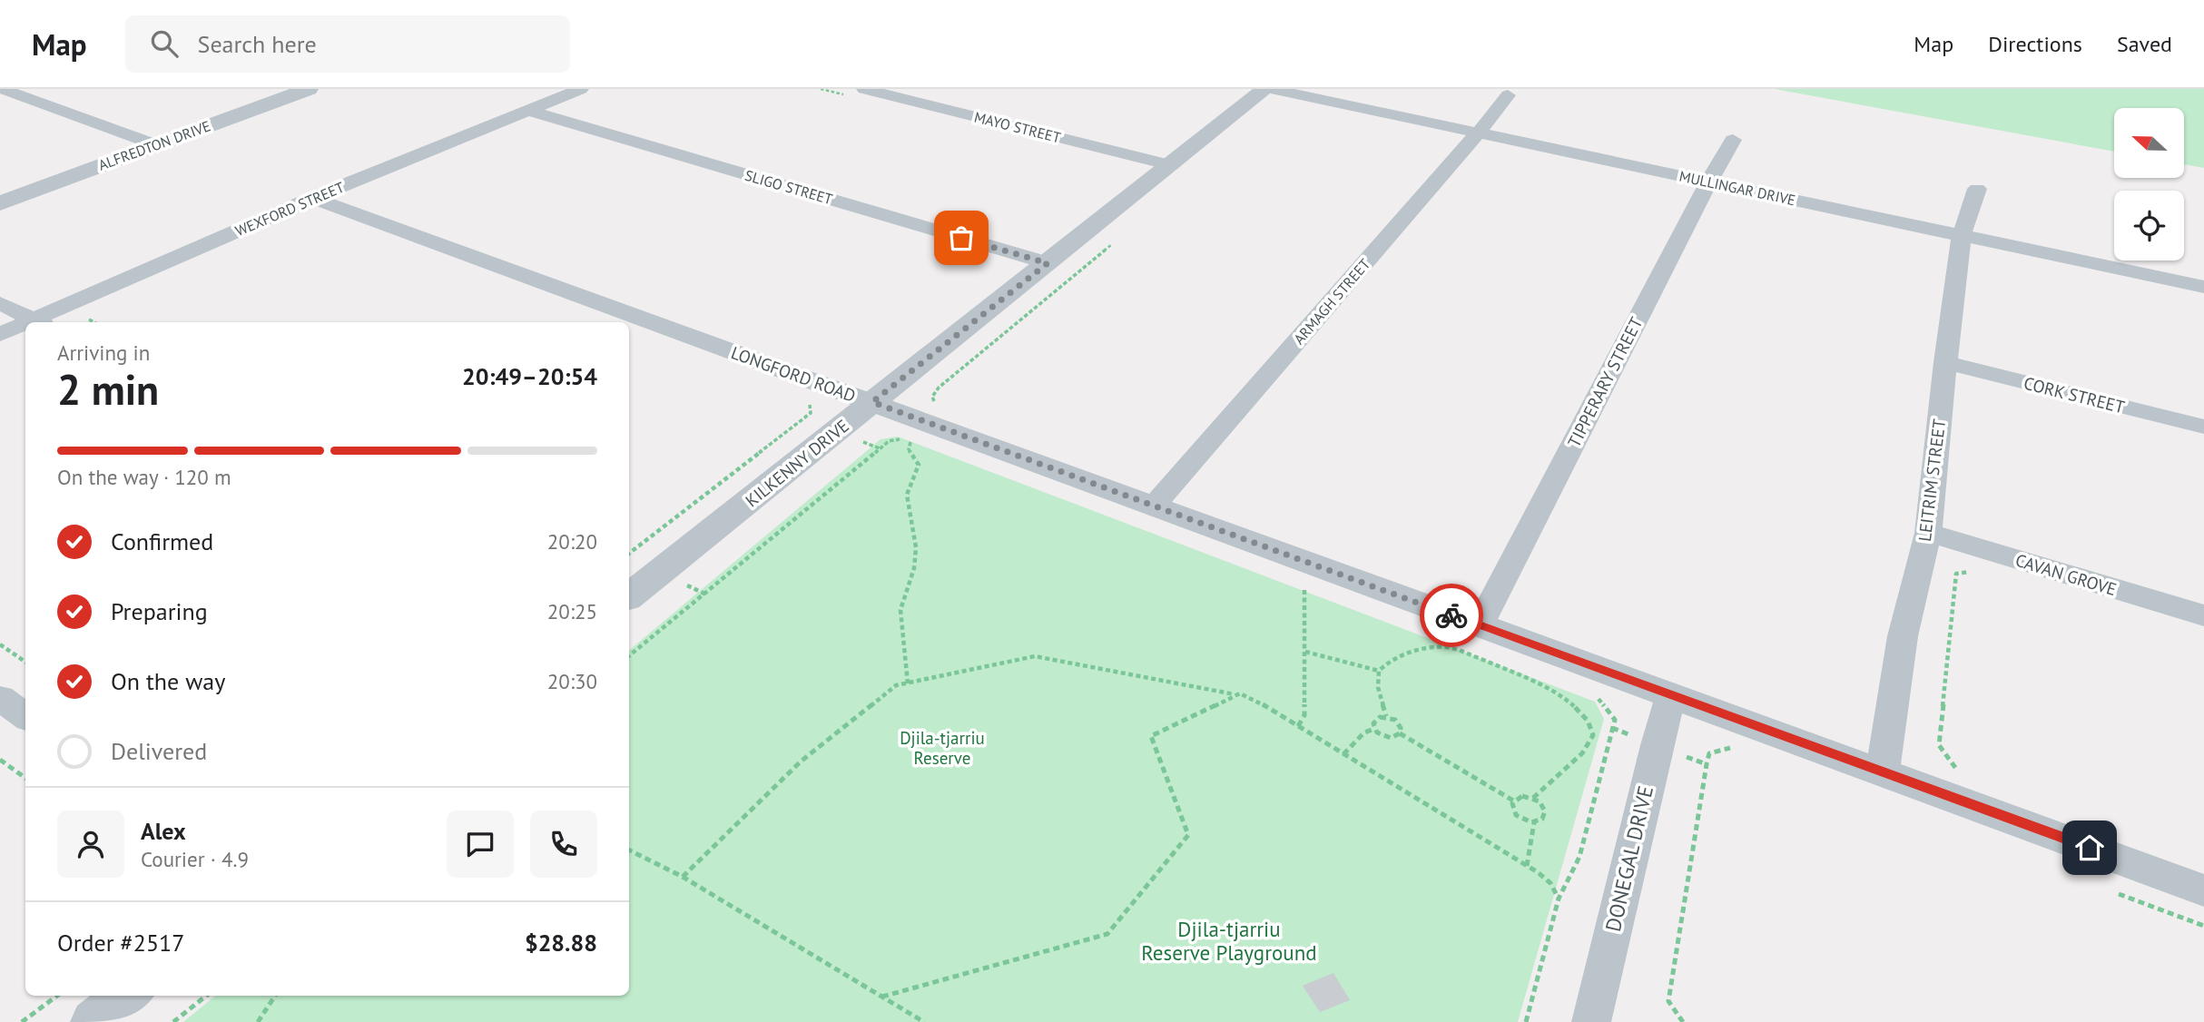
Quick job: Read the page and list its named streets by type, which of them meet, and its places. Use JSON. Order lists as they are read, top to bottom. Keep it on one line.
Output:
{"streets":{"street":["MAYO STREET","ALFREDTON DRIVE","SLIGO STREET","MULLINGAR DRIVE","WEXFORD STREET","ARMAGH STREET","LONGFORD ROAD","TIPPERARY STREET","CORK STREET","KILKENNY DRIVE","LEITRIM STREET","CAVAN GROVE","DONEGAL DRIVE"]},"crossings":[["MAYO STREET","KILKENNY DRIVE"],["SLIGO STREET","WEXFORD STREET"],["SLIGO STREET","KILKENNY DRIVE"],["MULLINGAR DRIVE","ARMAGH STREET"],["MULLINGAR DRIVE","TIPPERARY STREET"],["MULLINGAR DRIVE","LEITRIM STREET"],["WEXFORD STREET","LONGFORD ROAD"],["ARMAGH STREET","LONGFORD ROAD"],["LONGFORD ROAD","TIPPERARY STREET"],["LONGFORD ROAD","KILKENNY DRIVE"],["LONGFORD ROAD","LEITRIM STREET"],["LONGFORD ROAD","DONEGAL DRIVE"],["CORK STREET","LEITRIM STREET"],["LEITRIM STREET","CAVAN GROVE"]],"parks":["Djila-tjarriu Reserve","Djila-tjarriu Reserve Playground"],"north":"left","page":{"header":"Map","search":"Search here","nav":["Map","Directions","Saved"],"heading":["2 min","Arriving in","20:49–20:54"],"panel":["Alex","Courier · 4.9","Order #2517","$28.88"],"bar":"On the way · 120 m","list":[["Confirmed","20:20"],["Preparing","20:25"],["On the way","20:30"],"Delivered"]}}
